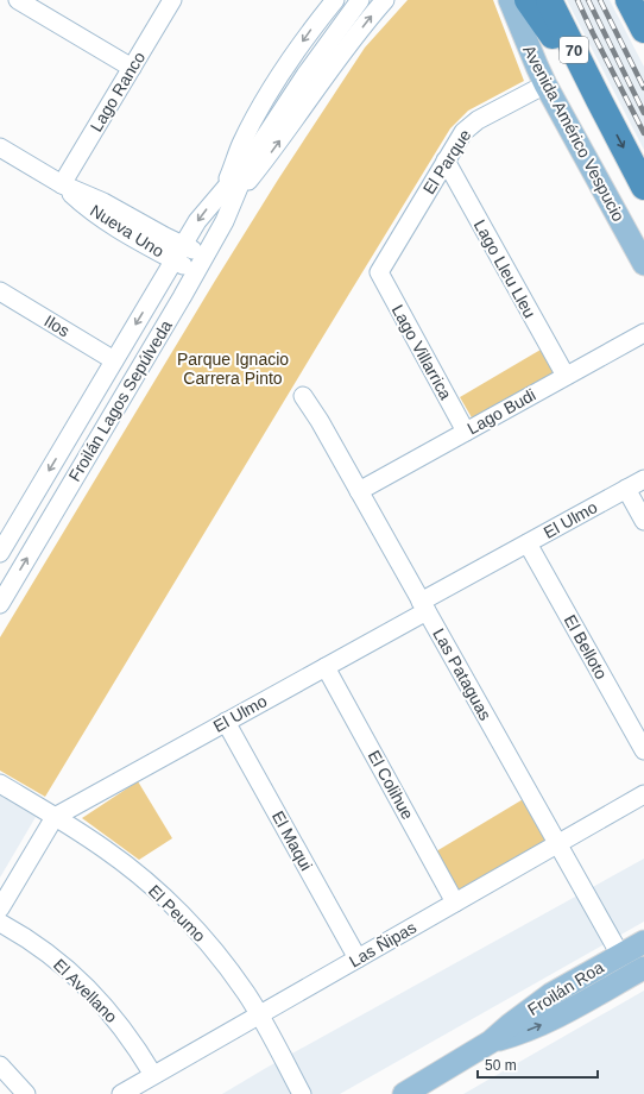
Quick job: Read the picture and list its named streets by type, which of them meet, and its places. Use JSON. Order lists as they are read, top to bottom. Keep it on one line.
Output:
{"streets":{"highway":["70"],"main road":["Avenida Américo Vespucio","Froilán Roa"],"street":["Lago Ranco","El Parque","Nueva Uno","Lago Lleu Lleu","Ilos","Lago Villarrica","Froilán Lagos Sepúlveda","Lago Budi","El Ulmo","El Belloto","Las Pataguas","El Colihue","El Maqui","El Peumo","Las Ñipas","El Avellano"]},"crossings":[["Lago Ranco","Nueva Uno"],["Avenida Américo Vespucio","El Parque"],["El Parque","Lago Lleu Lleu"],["El Parque","Lago Villarrica"],["Nueva Uno","Froilán Lagos Sepúlveda"],["Lago Lleu Lleu","Lago Budi"],["Ilos","Froilán Lagos Sepúlveda"],["Lago Villarrica","Lago Budi"],["Lago Budi","Las Pataguas"],["El Ulmo","El Belloto"],["El Ulmo","Las Pataguas"],["El Ulmo","El Colihue"],["El Ulmo","El Maqui"],["El Ulmo","El Peumo"],["Las Pataguas","Las Ñipas"],["Las Pataguas","Froilán Roa"],["El Colihue","Las Ñipas"],["El Maqui","Las Ñipas"],["El Peumo","Las Ñipas"],["Las Ñipas","El Avellano"]],"parks":["Parque Ignacio Carrera Pinto"],"scale_bar":"50 m"}
